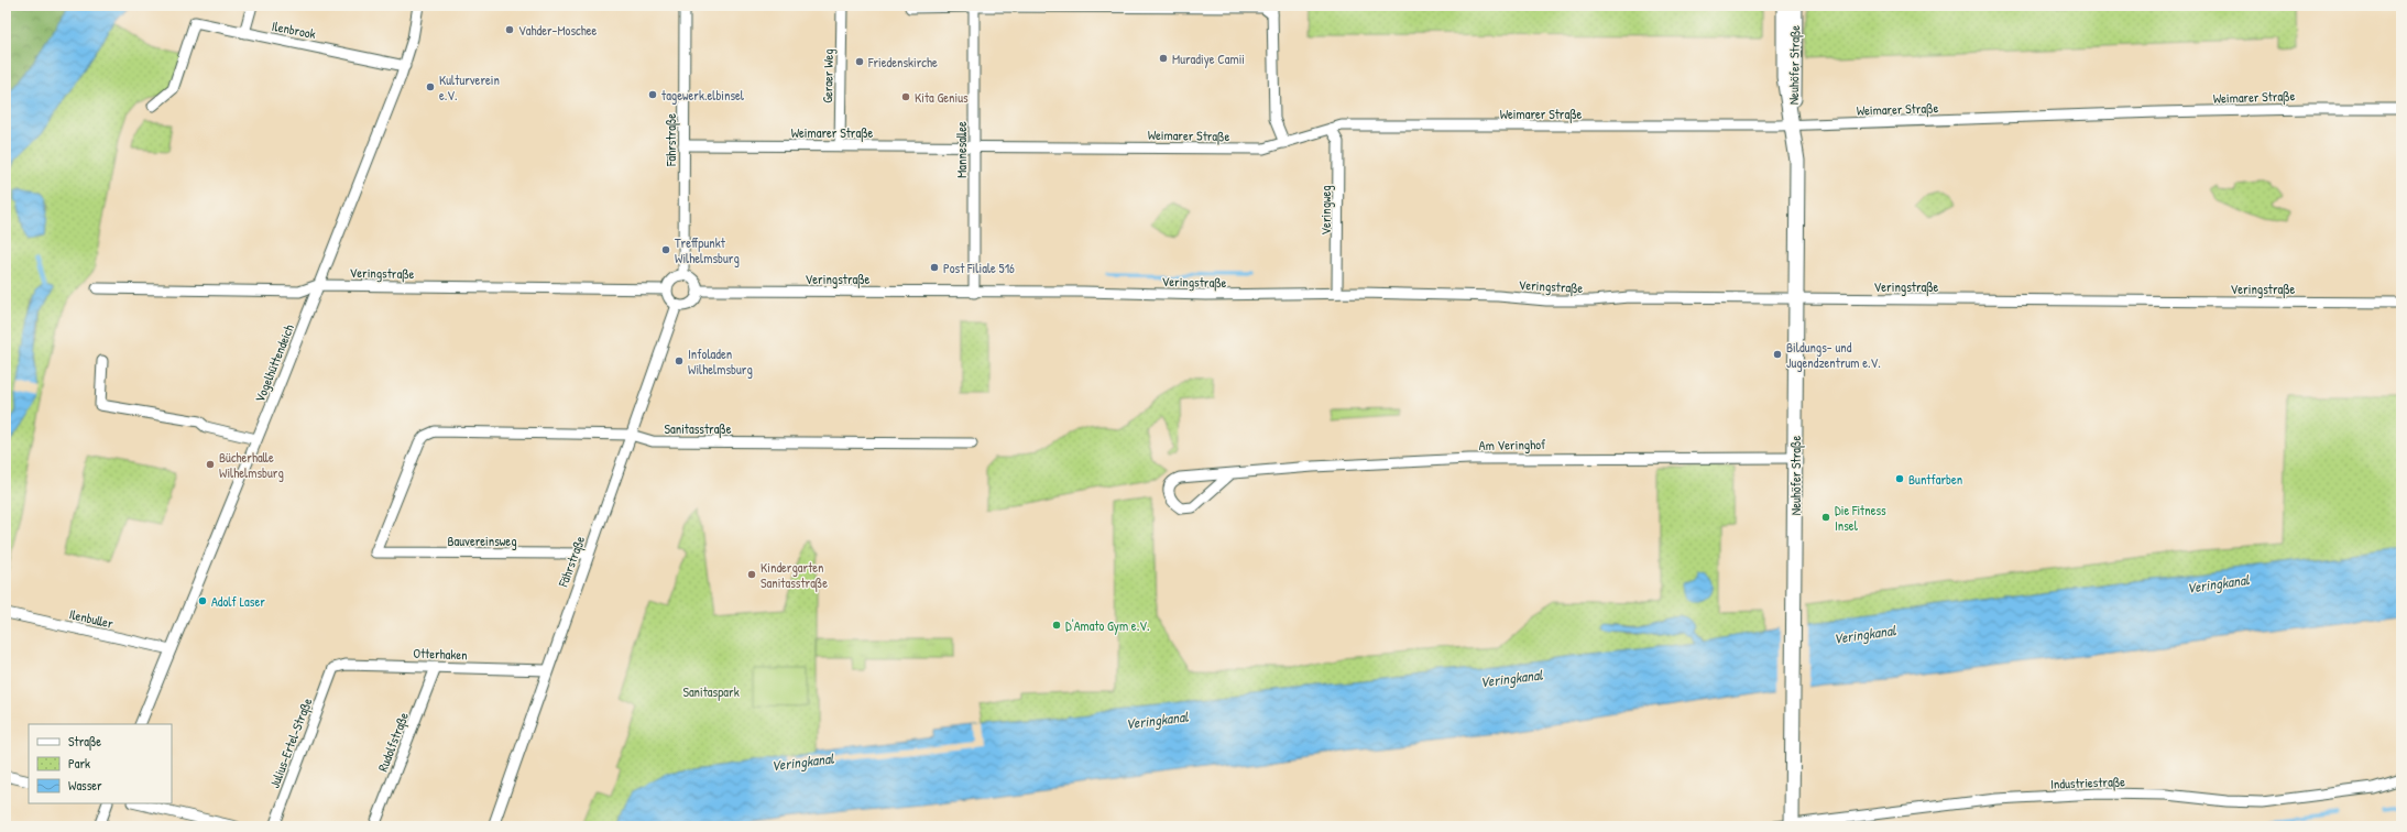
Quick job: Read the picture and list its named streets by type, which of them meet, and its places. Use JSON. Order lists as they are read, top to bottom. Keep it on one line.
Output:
{"streets":{"street":["Ilenbrook","Neuhöfer Straße","Geraer Weg","Weimarer Straße","Fährstraße","Mannesallee","Veringweg","Veringstraße","Vogelhüttendeich","Sanitasstraße","Am Veringhof","Bauvereinsweg","Ilenbuller","Otterhaken","Rudolfstraße","Julius-Ertel-Straße","Industriestraße"]},"crossings":[["Ilenbrook","Vogelhüttendeich"],["Neuhöfer Straße","Weimarer Straße"],["Neuhöfer Straße","Veringstraße"],["Neuhöfer Straße","Am Veringhof"],["Neuhöfer Straße","Industriestraße"],["Geraer Weg","Weimarer Straße"],["Weimarer Straße","Fährstraße"],["Weimarer Straße","Mannesallee"],["Weimarer Straße","Veringweg"],["Fährstraße","Veringstraße"],["Fährstraße","Sanitasstraße"],["Fährstraße","Bauvereinsweg"],["Fährstraße","Otterhaken"],["Mannesallee","Veringstraße"],["Veringweg","Veringstraße"],["Veringstraße","Vogelhüttendeich"],["Vogelhüttendeich","Ilenbuller"],["Sanitasstraße","Bauvereinsweg"],["Otterhaken","Rudolfstraße"],["Otterhaken","Julius-Ertel-Straße"]],"water":["Veringkanal"],"parks":["Sanitaspark"],"places":["Vahder-Moschee","Muradiye Camii","Friedenskirche","Kulturverein e.V.","tagewerk.elbinsel","Kita Genius","Treffpunkt Wilhelmsburg","Post Filiale 516","Bildungs- und Jugendzentrum e.V.","Infoladen Wilhelmsburg","Bücherhalle Wilhelmsburg","Buntfarben","Die Fitness Insel","Kindergarten Sanitasstraße","Adolf Laser","D'Amato Gym e.V."],"legend":["Straße","Park","Wasser"]}
